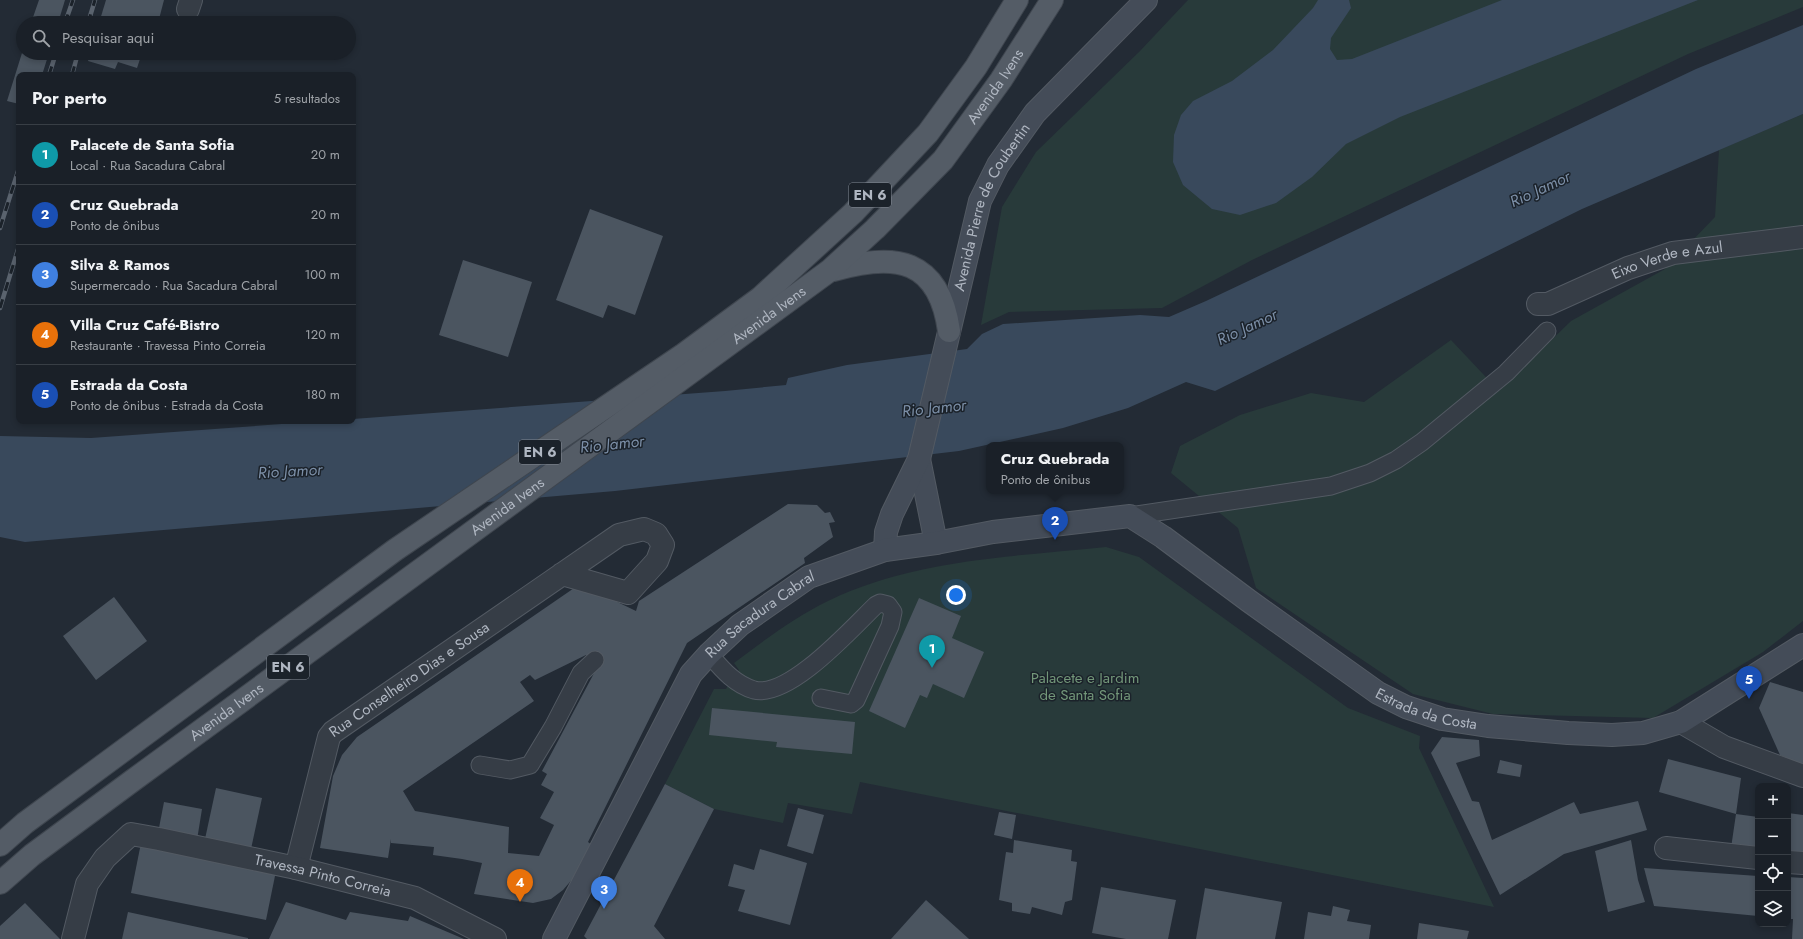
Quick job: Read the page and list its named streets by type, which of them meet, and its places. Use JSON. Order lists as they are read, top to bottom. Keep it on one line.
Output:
{"streets":{"main road":["Avenida Ivens","EN 6"],"street":["Avenida Pierre de Coubertin","Eixo Verde e Azul","Rua Sacadura Cabral","Rua Conselheiro Dias e Sousa","Estrada da Costa","Travessa Pinto Correia"]},"crossings":[["Avenida Pierre de Coubertin","Rua Sacadura Cabral"],["Rua Sacadura Cabral","Estrada da Costa"],["Rua Conselheiro Dias e Sousa","Travessa Pinto Correia"]],"water":["Rio Jamor"],"parks":["Palacete e Jardim de Santa Sofia"],"page":{"search":"Pesquisar aqui","heading":["Por perto","5 resultados"],"list":[{"mark":"1","name":"Palacete de Santa Sofia","note":"Local · Rua Sacadura Cabral","value":"20 m"},{"mark":"2","name":"Cruz Quebrada","note":"Ponto de ônibus","value":"20 m"},{"mark":"3","name":"Silva & Ramos","note":"Supermercado · Rua Sacadura Cabral","value":"100 m"},{"mark":"4","name":"Villa Cruz Café-Bistro","note":"Restaurante · Travessa Pinto Correia","value":"120 m"},{"mark":"5","name":"Estrada da Costa","note":"Ponto de ônibus · Estrada da Costa","value":"180 m"}],"popup":["Cruz Quebrada","Ponto de ônibus"],"pins":["2","1","5","4","3"],"map_buttons":["+","−"]}}
